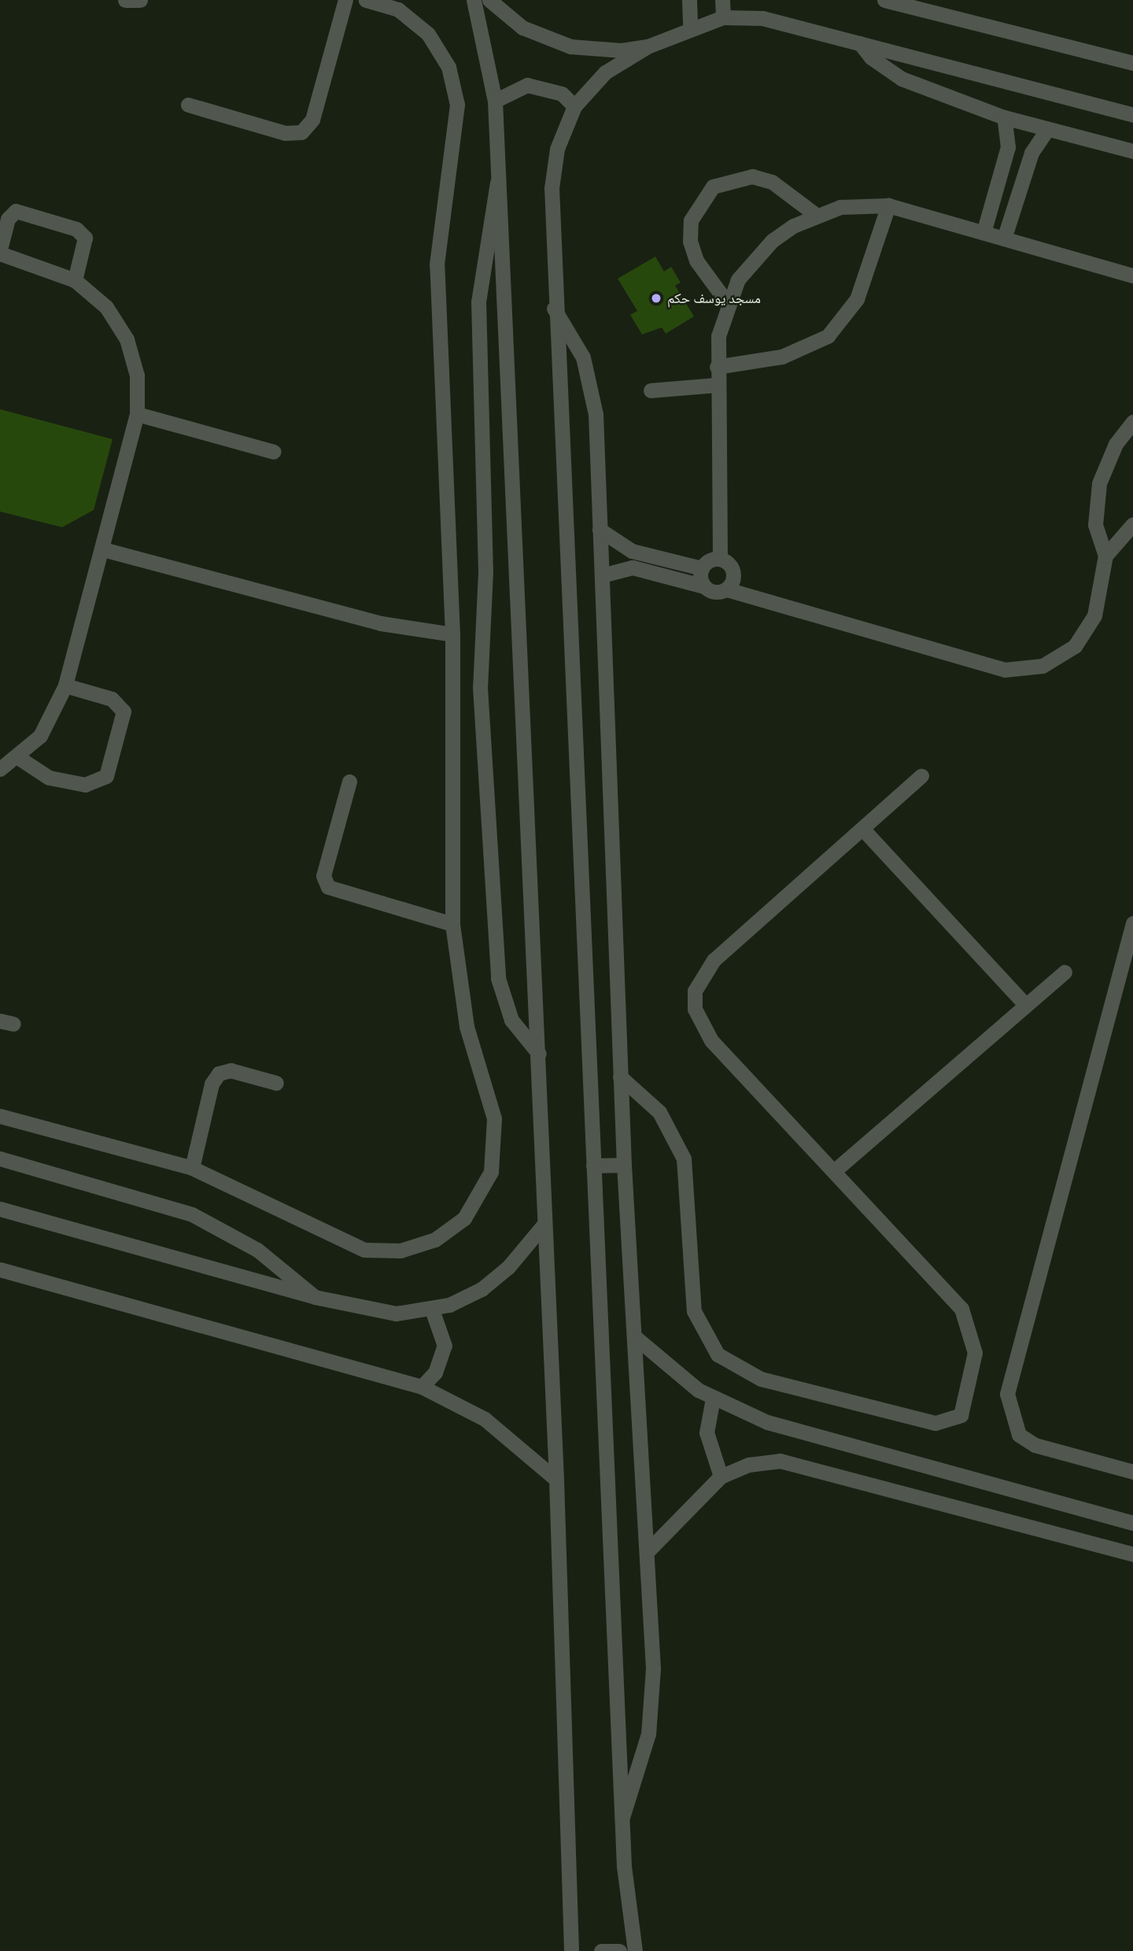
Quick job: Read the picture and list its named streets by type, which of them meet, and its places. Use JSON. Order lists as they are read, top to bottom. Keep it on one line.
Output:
{"places":["مسجد يوسف حكم"]}
